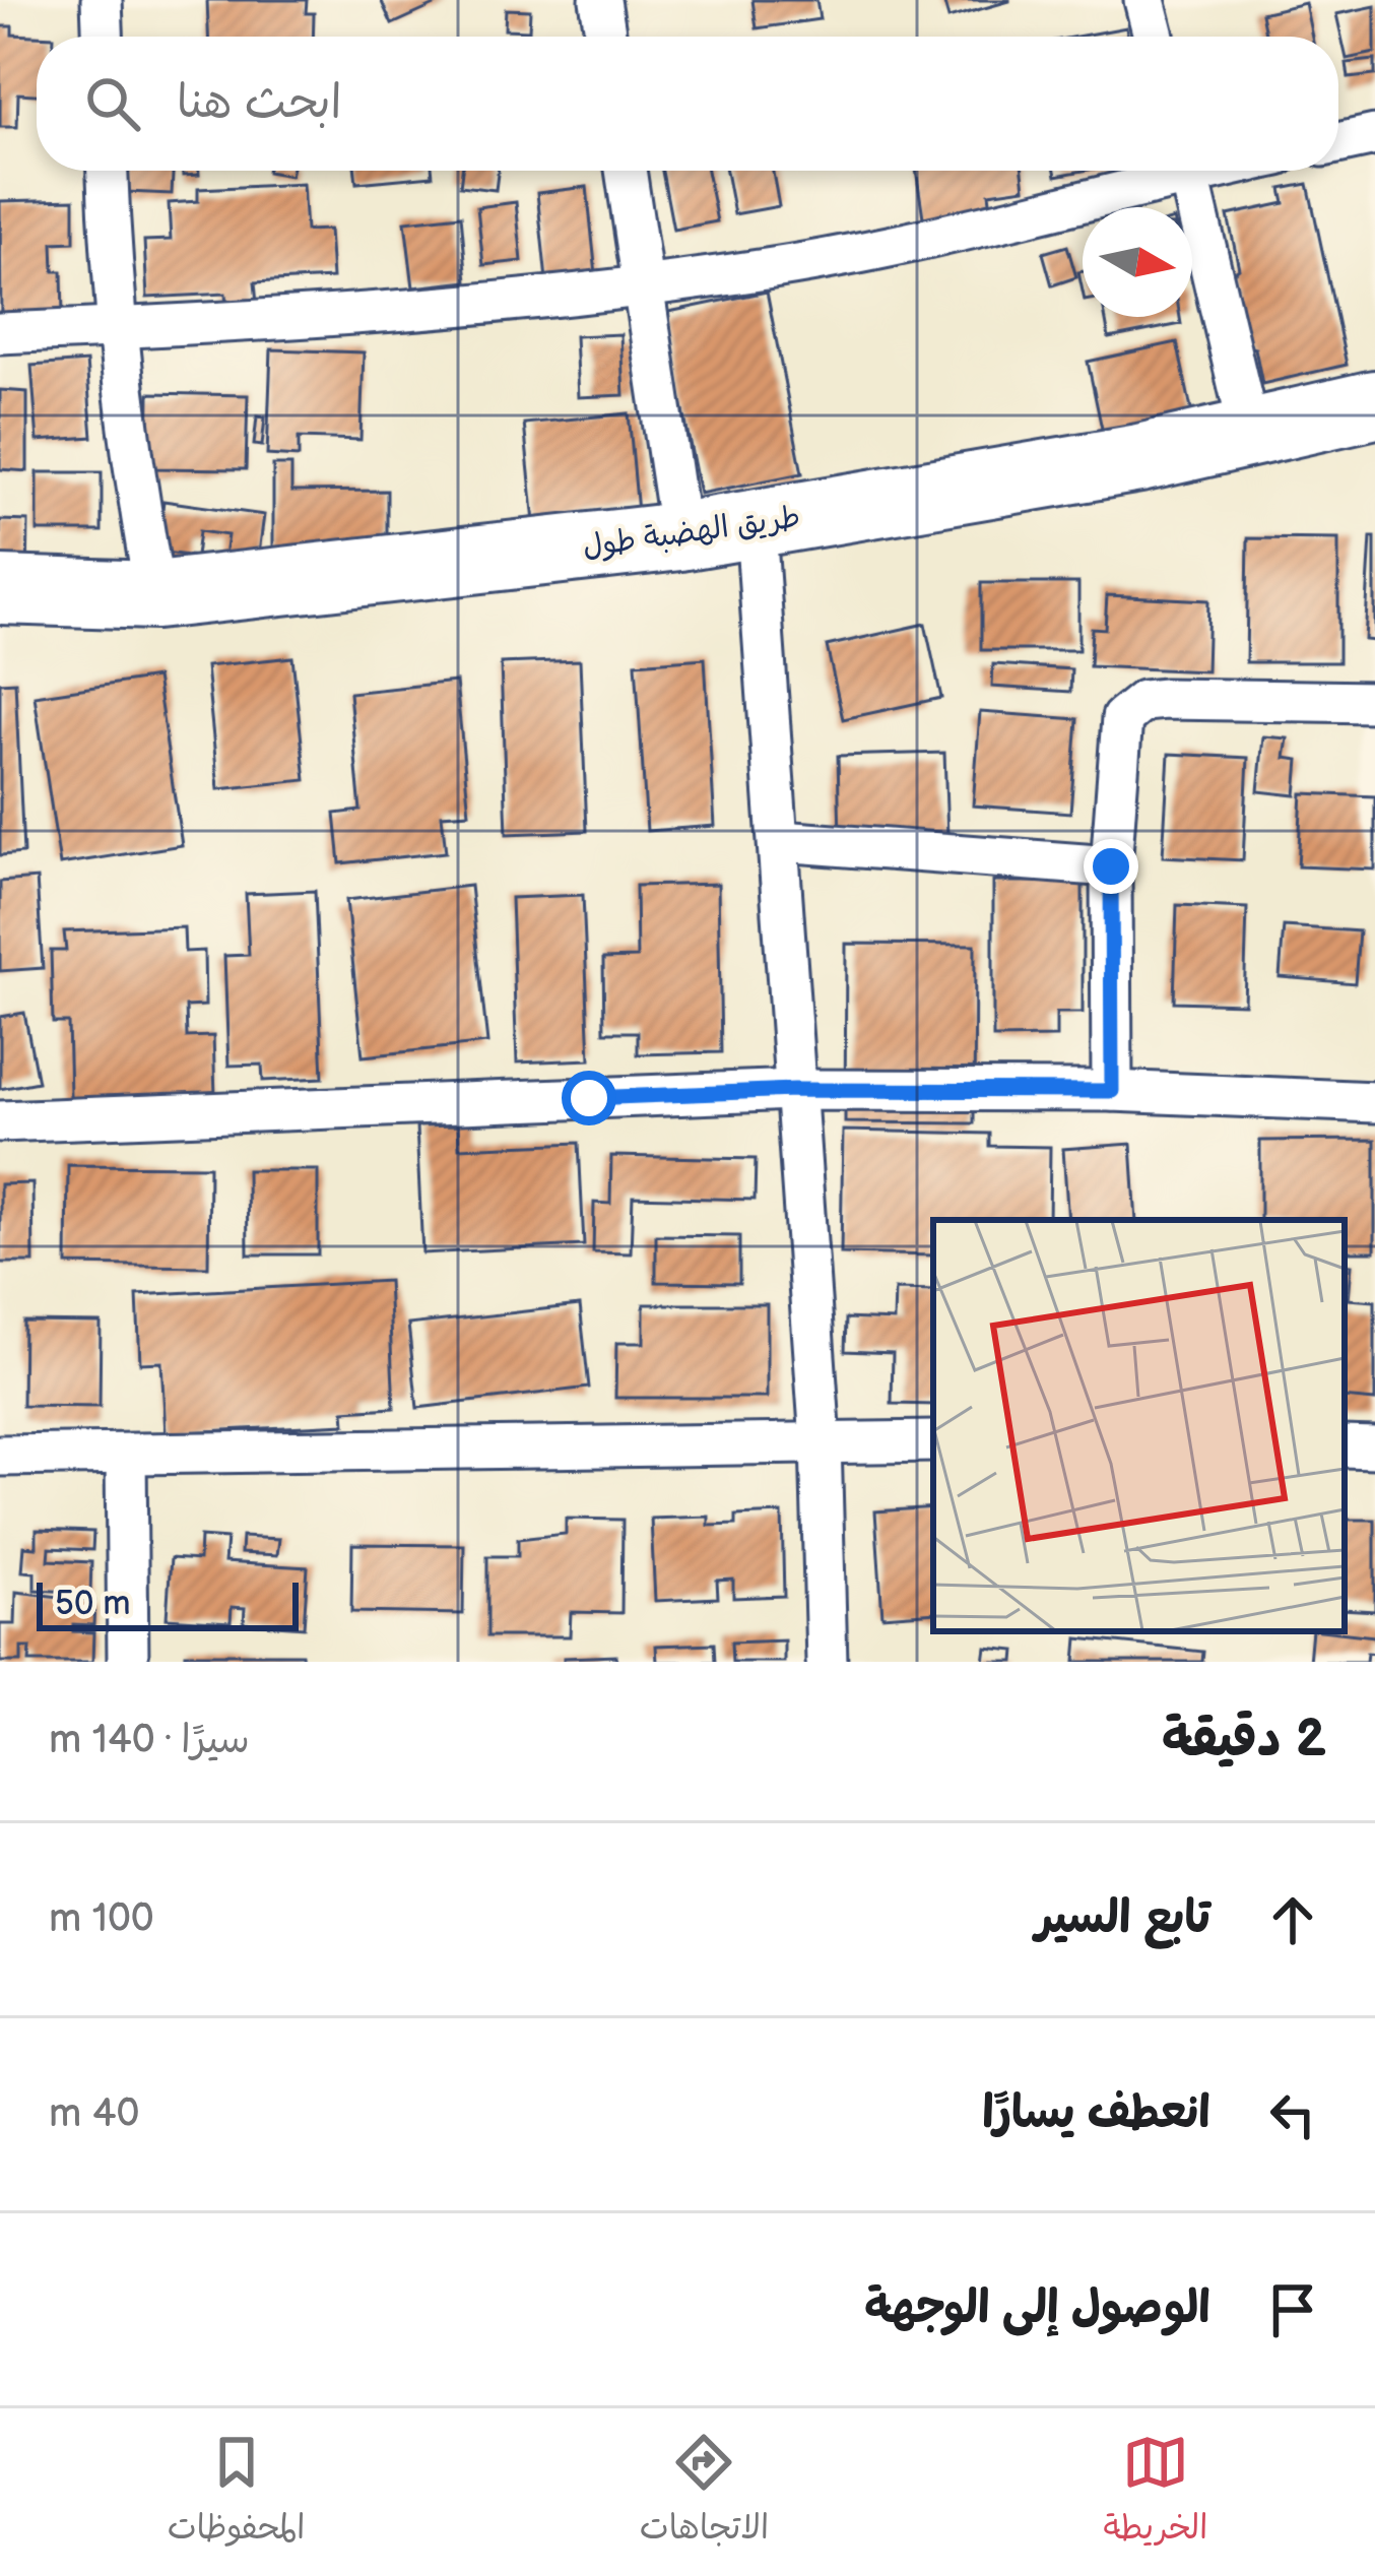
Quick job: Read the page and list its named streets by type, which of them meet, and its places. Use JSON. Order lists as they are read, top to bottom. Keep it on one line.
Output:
{"streets":{"highway":["طريق الهضبة طول"]},"scale_bar":"50 m","north":"right","page":{"search":"ابحث هنا","scale":"50 m","heading":["2 دقيقة","سيرًا · 140 m"],"list":[["تابع السير","100 m"],["انعطف يسارًا","40 m"],"الوصول إلى الوجهة"],"nav":["الخريطة","الاتجاهات","المحفوظات"]}}
